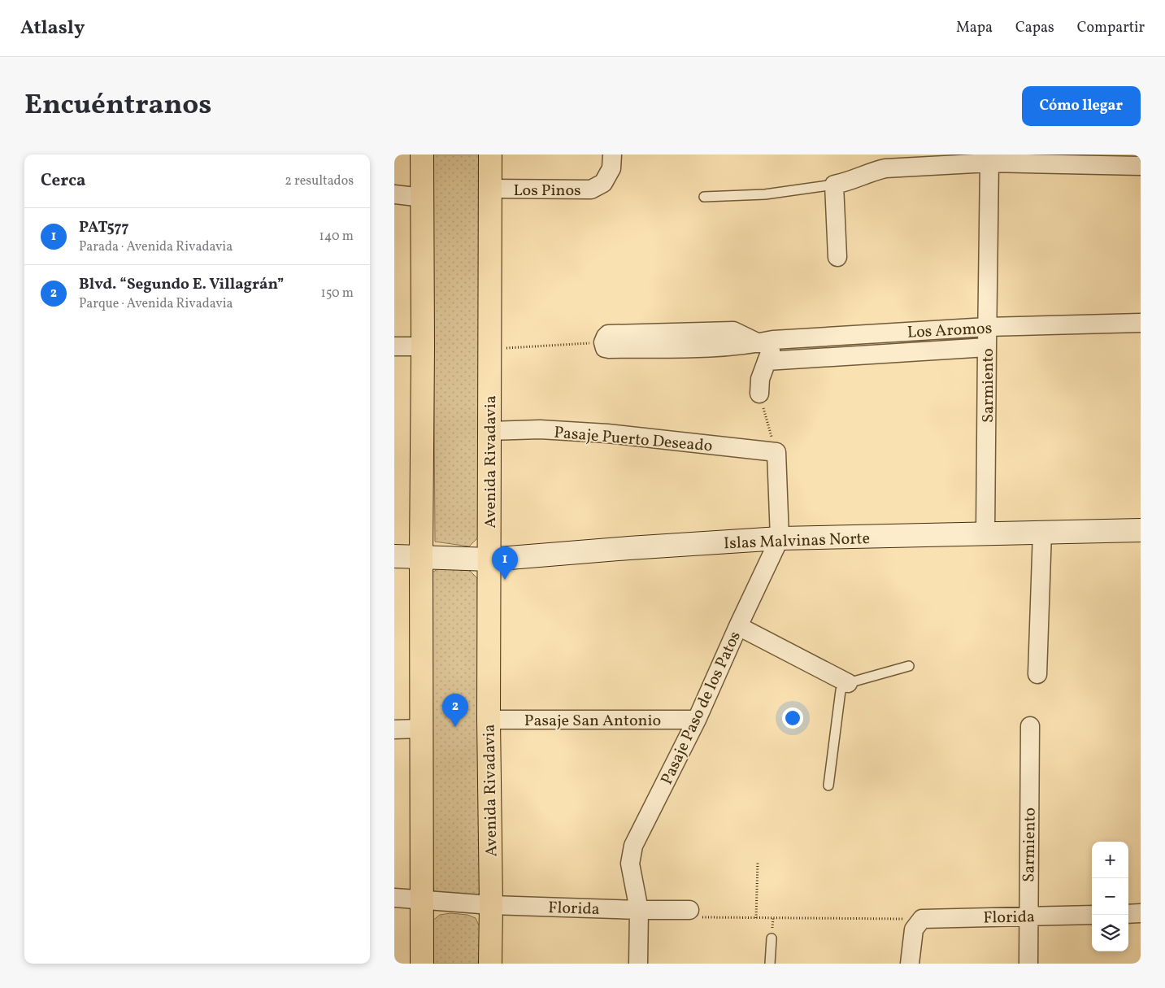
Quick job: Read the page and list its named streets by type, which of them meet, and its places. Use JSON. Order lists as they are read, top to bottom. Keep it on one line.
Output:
{"streets":{"main road":["Avenida Rivadavia"],"street":["Los Pinos","Los Aromos","Sarmiento","Pasaje Puerto Deseado","Islas Malvinas Norte","Pasaje Paso de los Patos","Pasaje San Antonio","Florida"]},"crossings":[["Los Pinos","Avenida Rivadavia"],["Los Aromos","Sarmiento"],["Sarmiento","Islas Malvinas Norte"],["Sarmiento","Florida"],["Pasaje Puerto Deseado","Avenida Rivadavia"],["Pasaje Puerto Deseado","Pasaje Paso de los Patos"],["Avenida Rivadavia","Islas Malvinas Norte"],["Avenida Rivadavia","Pasaje San Antonio"],["Avenida Rivadavia","Florida"],["Islas Malvinas Norte","Pasaje Paso de los Patos"],["Pasaje Paso de los Patos","Pasaje San Antonio"],["Pasaje Paso de los Patos","Florida"]],"page":{"header":"Atlasly","nav":["Mapa","Capas","Compartir"],"title":"Encuéntranos","buttons":"Cómo llegar","heading":["Cerca","2 resultados"],"list":[{"mark":"1","name":"PAT577","note":"Parada · Avenida Rivadavia","value":"140 m"},{"mark":"2","name":"Blvd. “Segundo E. Villagrán”","note":"Parque · Avenida Rivadavia","value":"150 m"}],"pins":["1","2"],"map_buttons":["+","−"]}}
